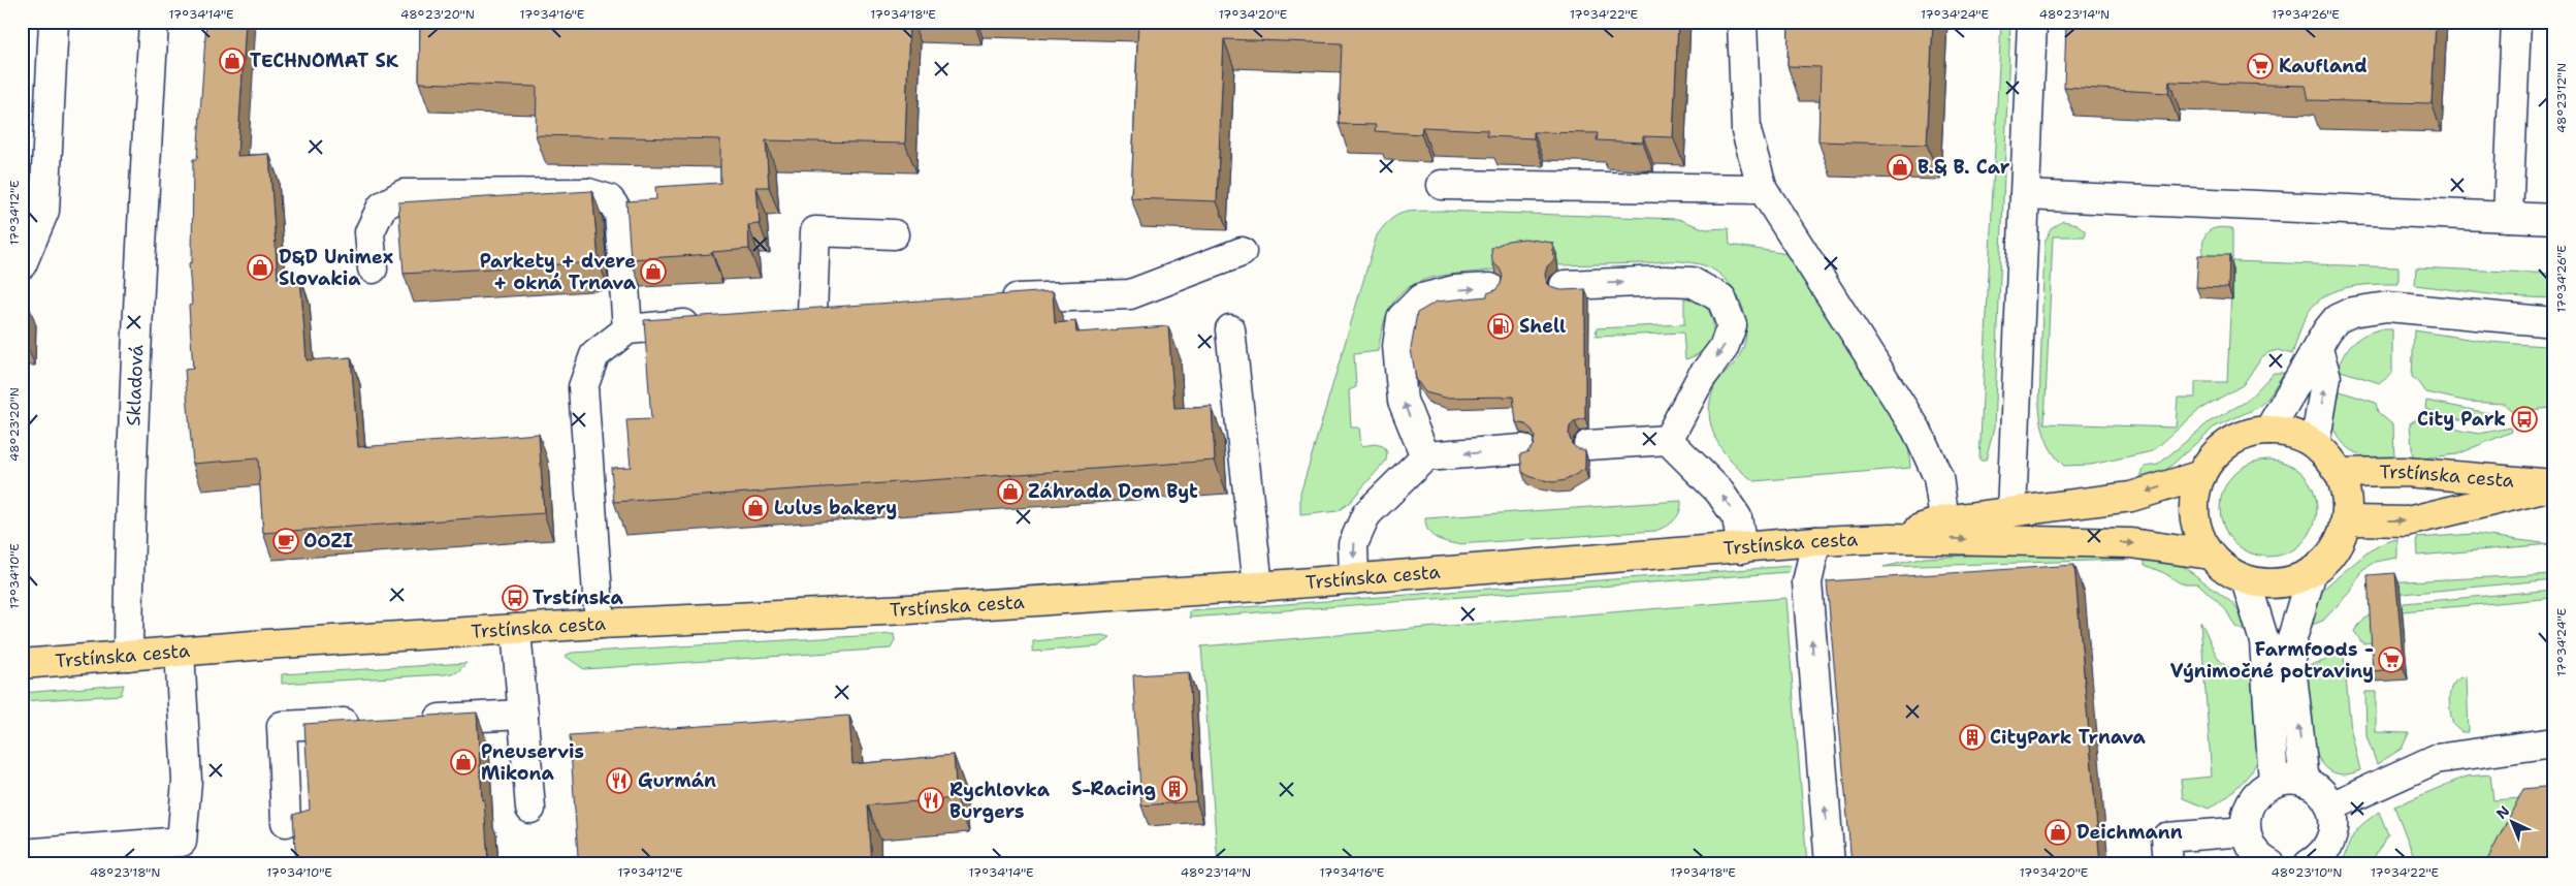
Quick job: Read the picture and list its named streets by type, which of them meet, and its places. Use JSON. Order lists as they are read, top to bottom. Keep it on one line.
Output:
{"streets":{"main road":["Trstínska cesta"],"street":["Skladová"]},"crossings":[["Skladová","Trstínska cesta"]],"places":{"shop":["TECHNOMAT SK","B.& B. Car","D&D Unimex Slovakia","Parkety + dvere + okná Trnava","Záhrada Dom Byt","Lulus bakery","Pneuservis Mikona","Deichmann"],"supermarket":["Kaufland","Farmfoods - Výnimočné potraviny"],"fuel station":["Shell"],"bus stop":["City Park","Trstínska"],"cafe":["OOZI"],"building":["CityPark Trnava","S-Racing"],"restaurant":["Gurmán","Rychlovka Burgers"]},"north":"top left","coordinates":["17°34'14\"E","48°23'20\"N","17°34'16\"E","17°34'18\"E","17°34'20\"E","17°34'22\"E","17°34'24\"E","48°23'14\"N","17°34'26\"E","48°23'12\"N","17°34'12\"E","17°34'10\"E","48°23'18\"N","48°23'10\"N"]}
